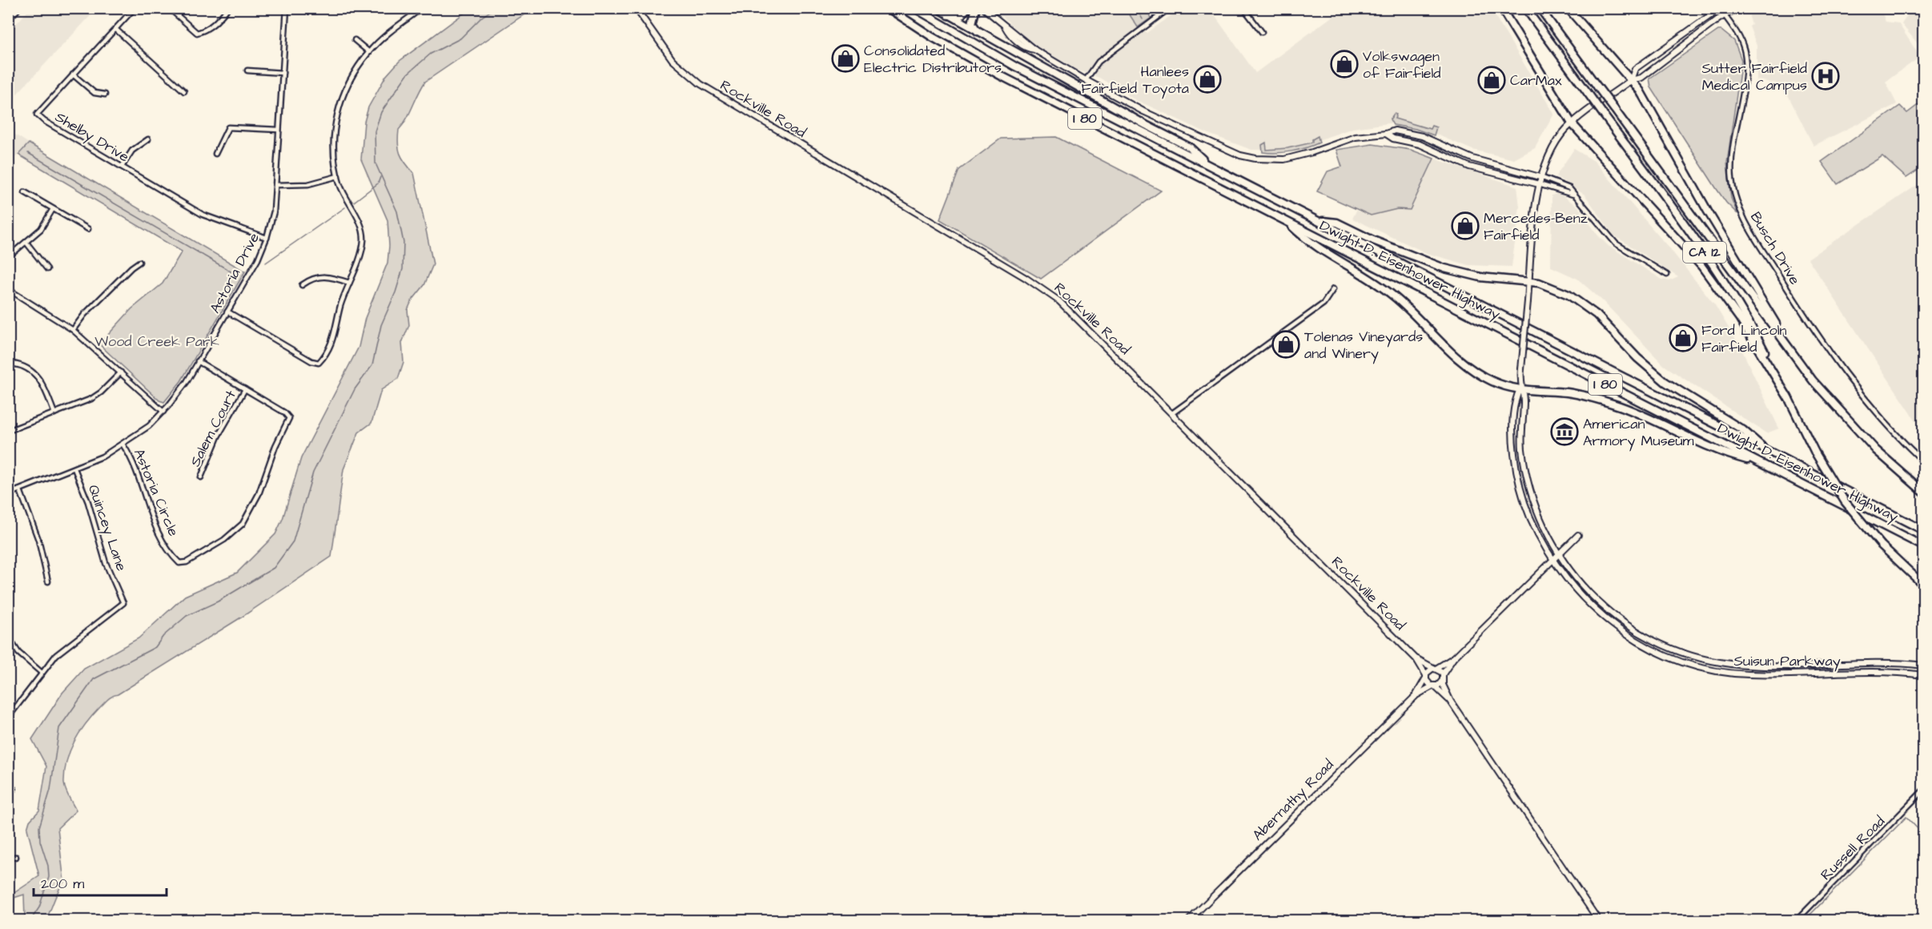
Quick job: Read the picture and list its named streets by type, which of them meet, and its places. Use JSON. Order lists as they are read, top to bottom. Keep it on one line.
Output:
{"streets":{"highway":["I 80","CA 12","Dwight D. Eisenhower Highway"],"main road":["Rockville Road","Suisun Parkway","Abernathy Road"],"street":["Shelby Drive","Busch Drive","Astoria Drive","Salem Court","Astoria Circle","Quincey Lane","Russell Road"]},"crossings":[["Rockville Road","Abernathy Road"],["Shelby Drive","Astoria Drive"],["Astoria Drive","Astoria Circle"],["Astoria Drive","Quincey Lane"],["Salem Court","Astoria Circle"]],"parks":["Wood Creek Park"],"places":{"shop":["Consolidated Electric Distributors","Volkswagen of Fairfield","Hanlees Fairfield Toyota","CarMax","Mercedes-Benz Fairfield","Ford Lincoln Fairfield","Tolenas Vineyards and Winery"],"hospital":["Sutter Fairfield Medical Campus"],"museum":["American Armory Museum"]},"scale_bar":"200 m"}
